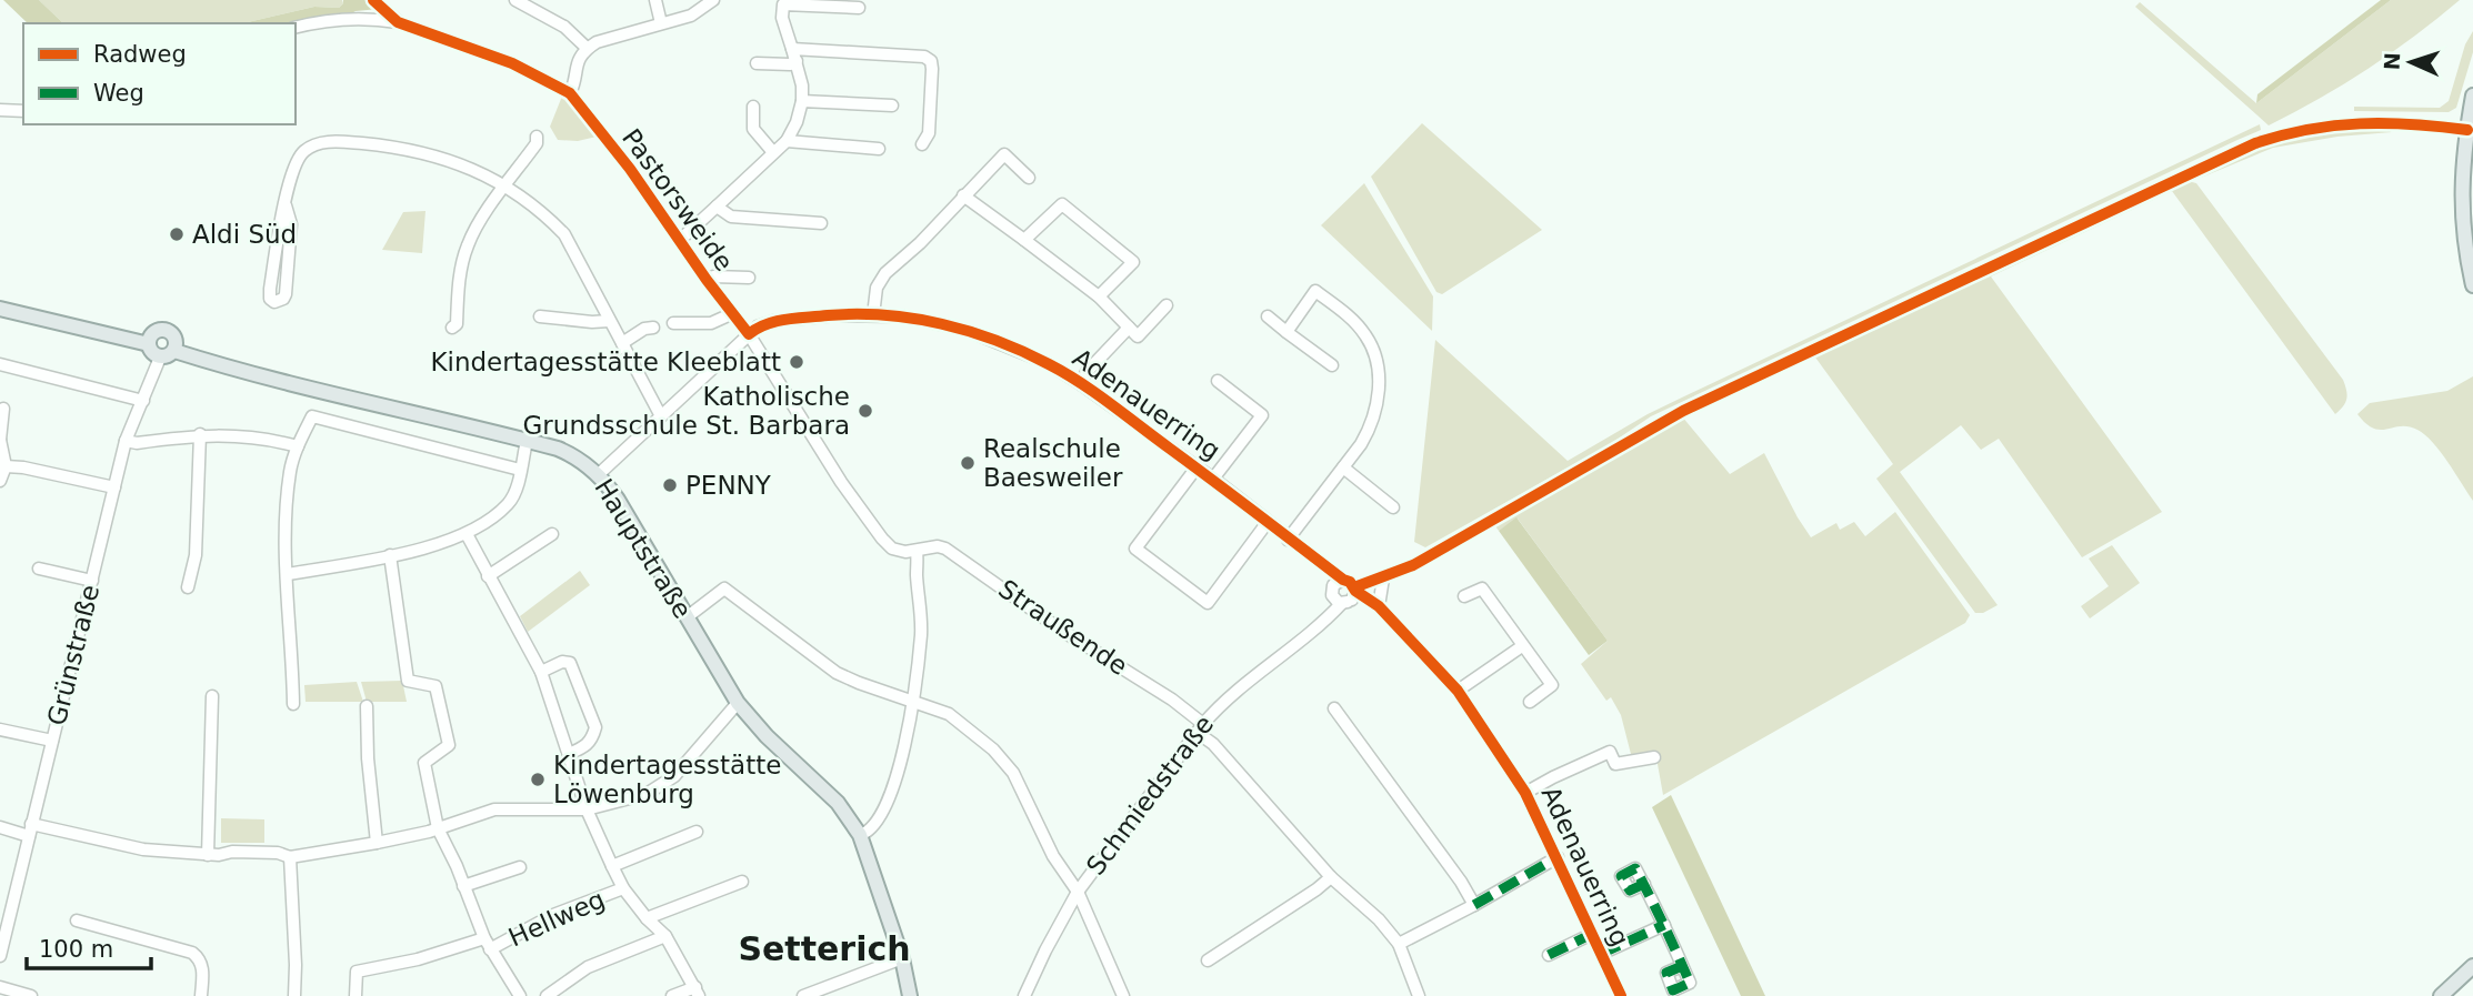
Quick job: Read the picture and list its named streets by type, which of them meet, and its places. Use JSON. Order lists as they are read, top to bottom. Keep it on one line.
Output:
{"streets":{"main road":["Hauptstraße"],"street":["Pastorsweide","Adenauerring","Straußende","Grünstraße","Schmiedstraße","Hellweg"]},"crossings":[["Pastorsweide","Adenauerring"],["Pastorsweide","Straußende"],["Adenauerring","Hauptstraße"],["Adenauerring","Straußende"],["Adenauerring","Schmiedstraße"],["Hauptstraße","Grünstraße"],["Straußende","Schmiedstraße"]],"districts":["Setterich"],"places":["Aldi Süd","Kindertagesstätte Kleeblatt","Katholische Grundsschule St. Barbara","Realschule Baesweiler","PENNY","Kindertagesstätte Löwenburg"],"legend":["Radweg","Weg"],"scale_bar":"100 m","north":"left"}
